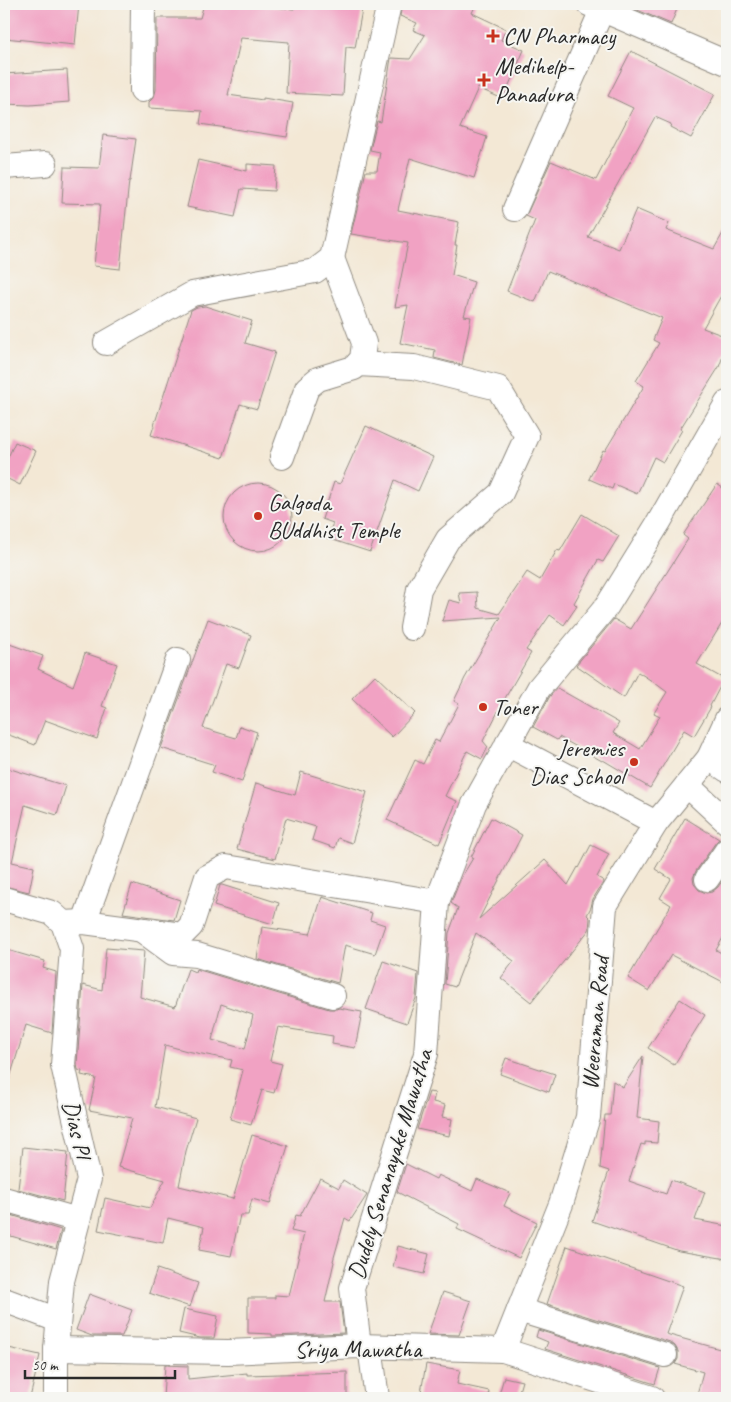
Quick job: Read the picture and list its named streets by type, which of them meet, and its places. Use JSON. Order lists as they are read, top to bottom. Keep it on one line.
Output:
{"streets":{"street":["Weeraman Road","Dias Pl","Dudely Senanayake Mawatha","Sriya Mawatha"]},"crossings":[["Weeraman Road","Sriya Mawatha"],["Dias Pl","Sriya Mawatha"],["Dudely Senanayake Mawatha","Sriya Mawatha"]],"places":{"health":["CN Pharmacy","Medihelp- Panadura"],"other":["Galgoda BUddhist Temple","Toner","Jeremies Dias School"]},"scale_bar":"50 m"}
